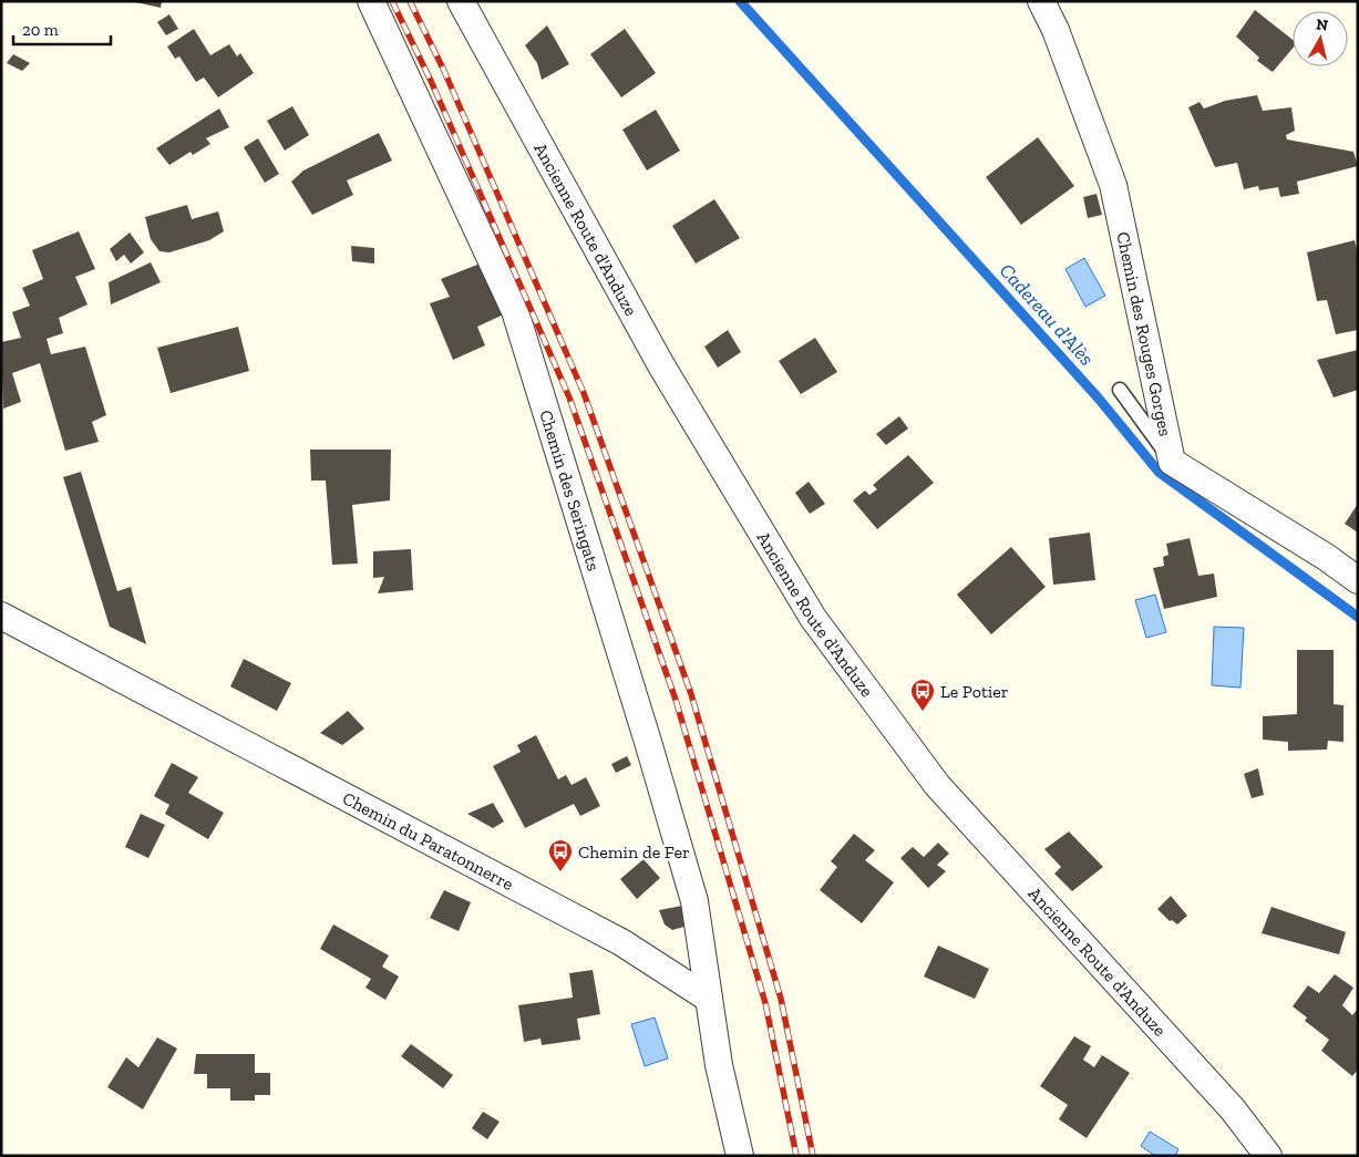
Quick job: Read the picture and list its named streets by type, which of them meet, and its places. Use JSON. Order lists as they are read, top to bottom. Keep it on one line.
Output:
{"streets":{"street":["Ancienne Route d'Anduze","Chemin des Rouges Gorges","Chemin des Seringats","Chemin du Paratonnerre"]},"crossings":[["Chemin des Seringats","Chemin du Paratonnerre"]],"water":["Cadereau d'Alès"],"places":{"bus stop":["Le Potier","Chemin de Fer"]},"scale_bar":"20 m","north":"top"}
